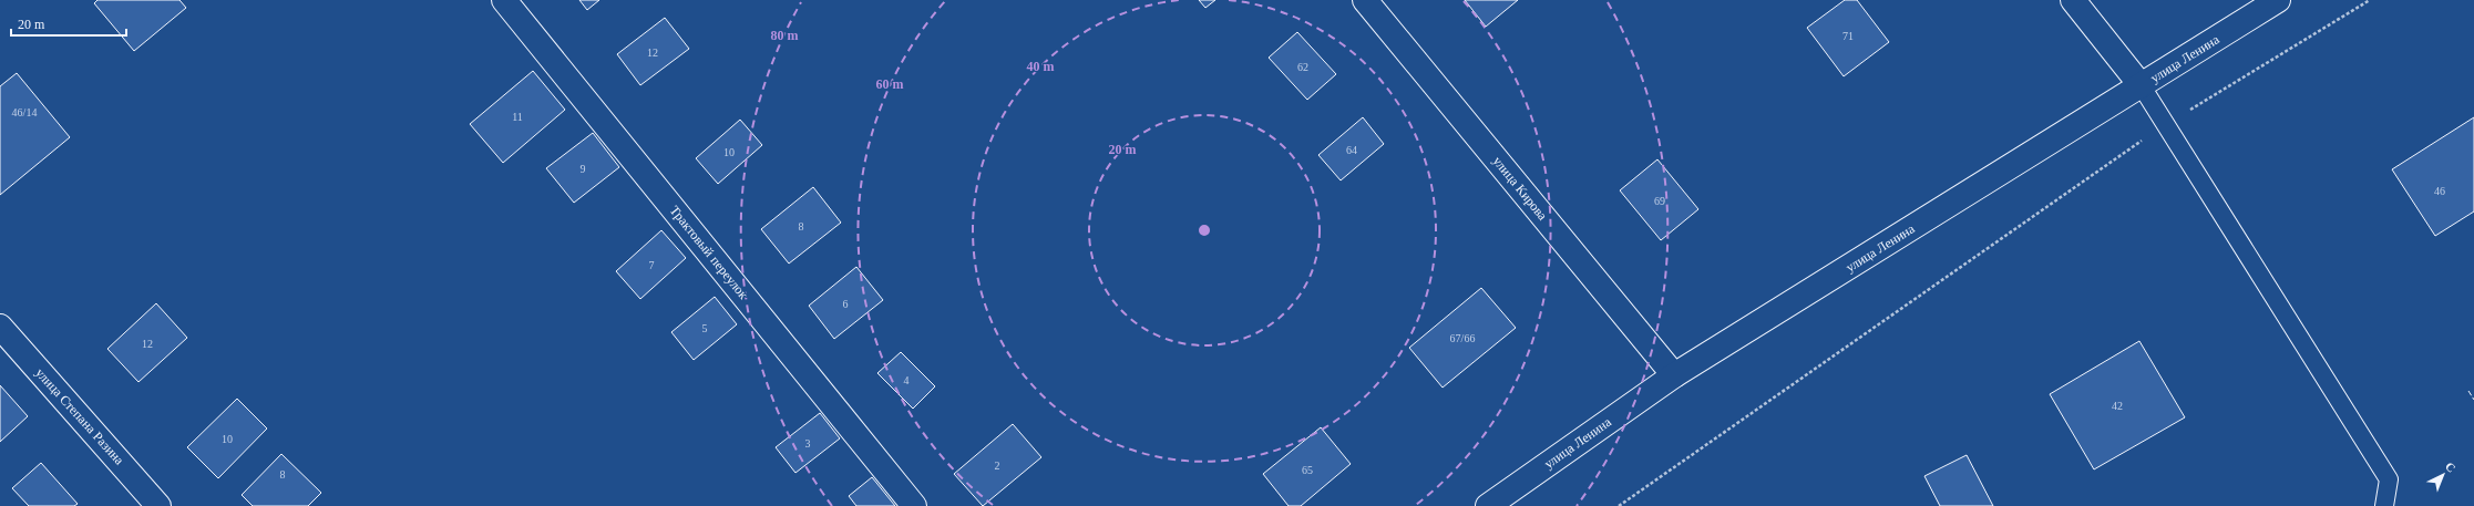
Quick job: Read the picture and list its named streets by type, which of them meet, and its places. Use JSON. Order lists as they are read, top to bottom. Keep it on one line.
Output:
{"streets":{"street":["улица Ленина","улица Кирова","Трактовый переулок","улица Степана Разина"]},"crossings":[["улица Ленина","улица Кирова"]],"house_numbers":["71","12","62","46/14","11","64","10","9","46","69","8","7","6","5","67/66","12","4","42","10","3","2","65","8"],"scale_bar":"20 m","north":"top right","rings":["80 m","40 m","60 m","20 m"]}
